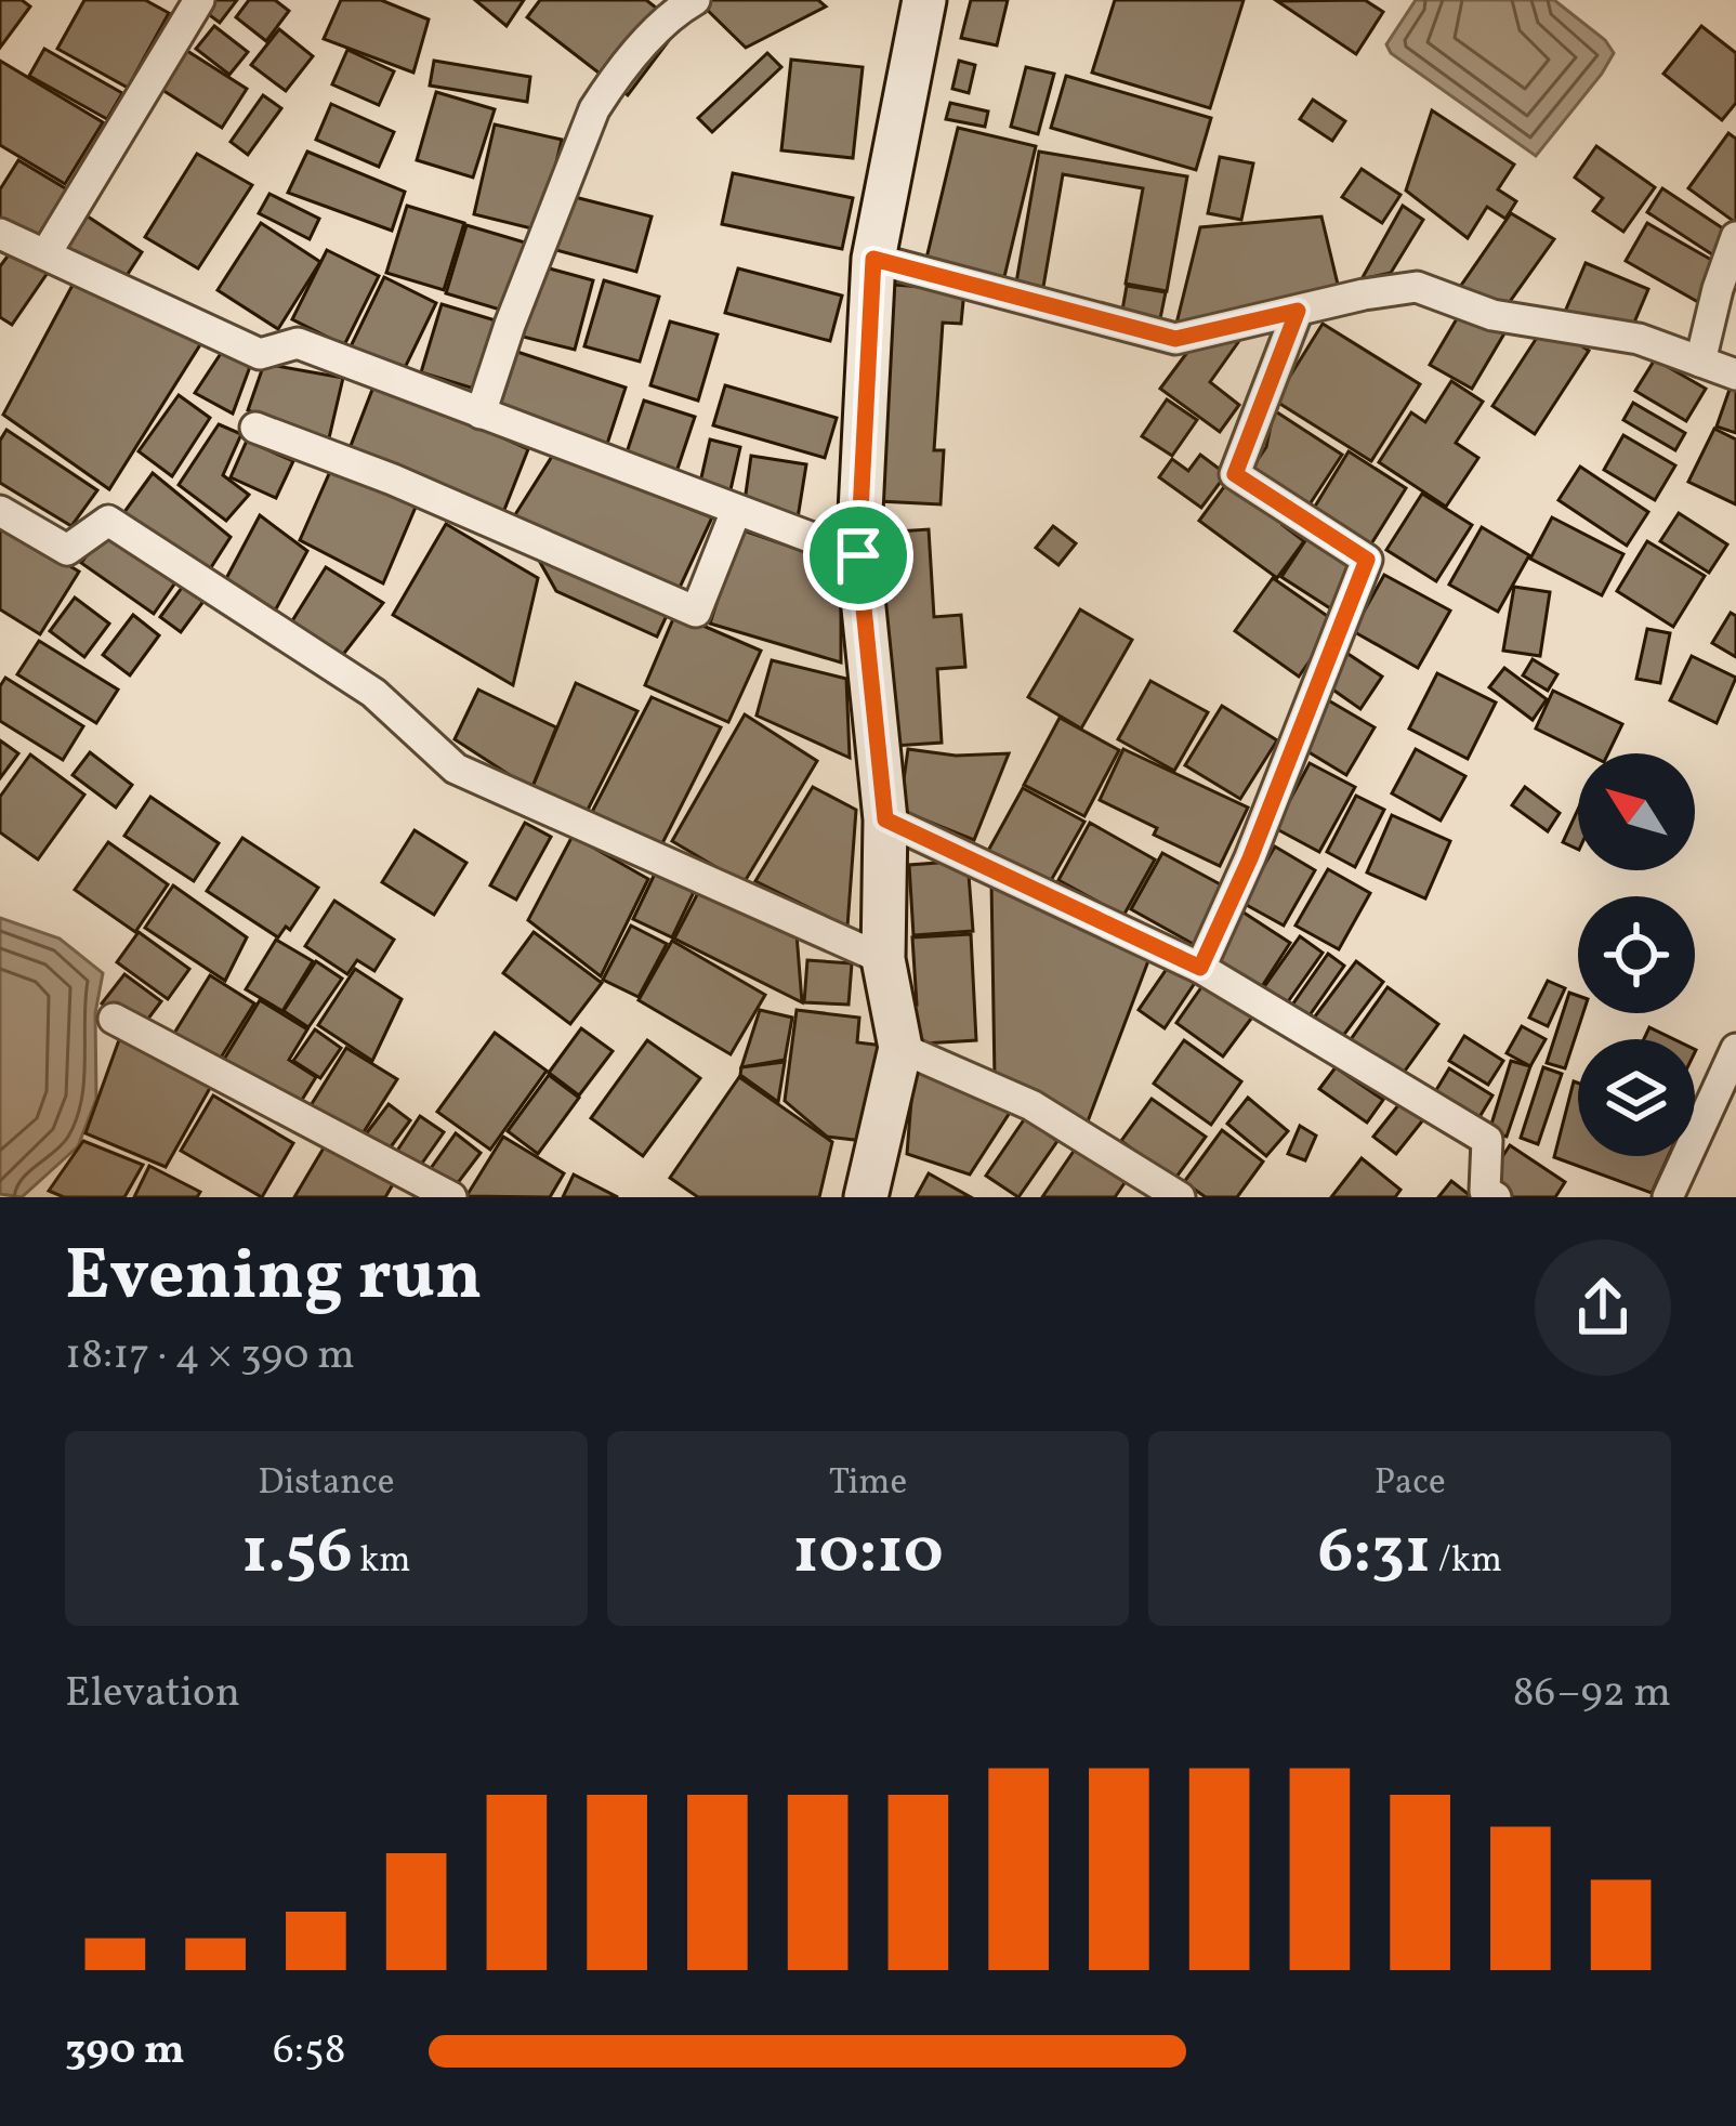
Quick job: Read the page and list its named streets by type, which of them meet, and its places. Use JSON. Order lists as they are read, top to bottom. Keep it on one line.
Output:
{"north":"top left","page":{"heading":["Evening run","18:17 · 4 × 390 m"],"stats":[["Distance","1.56 km"],["Time","10:10"],["Pace","6:31 /km"]],"chart":["Elevation","86–92 m"],"list":[{"name":"390 m","note":"6:58"}]}}
